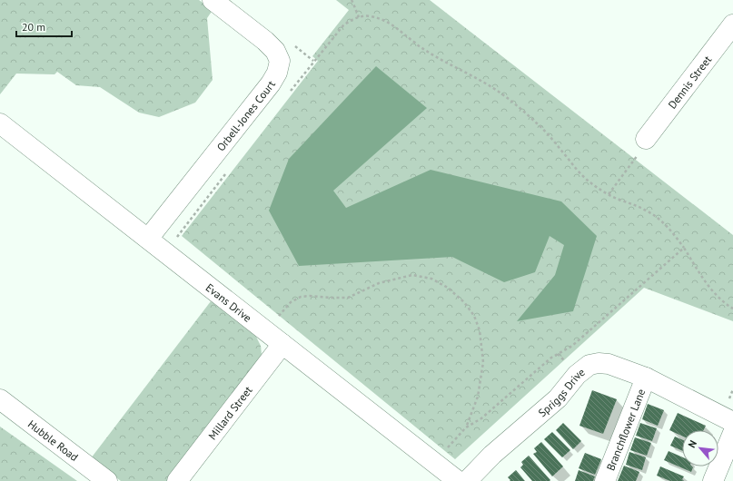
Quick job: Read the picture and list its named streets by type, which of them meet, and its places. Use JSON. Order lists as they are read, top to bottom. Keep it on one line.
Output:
{"streets":{"street":["Dennis Street","Orbell-Jones Court","Evans Drive","Spriggs Drive","Millard Street","Branchflower Lane","Hubble Road"]},"crossings":[["Orbell-Jones Court","Evans Drive"],["Evans Drive","Millard Street"],["Spriggs Drive","Branchflower Lane"]],"scale_bar":"20 m","north":"top left"}
